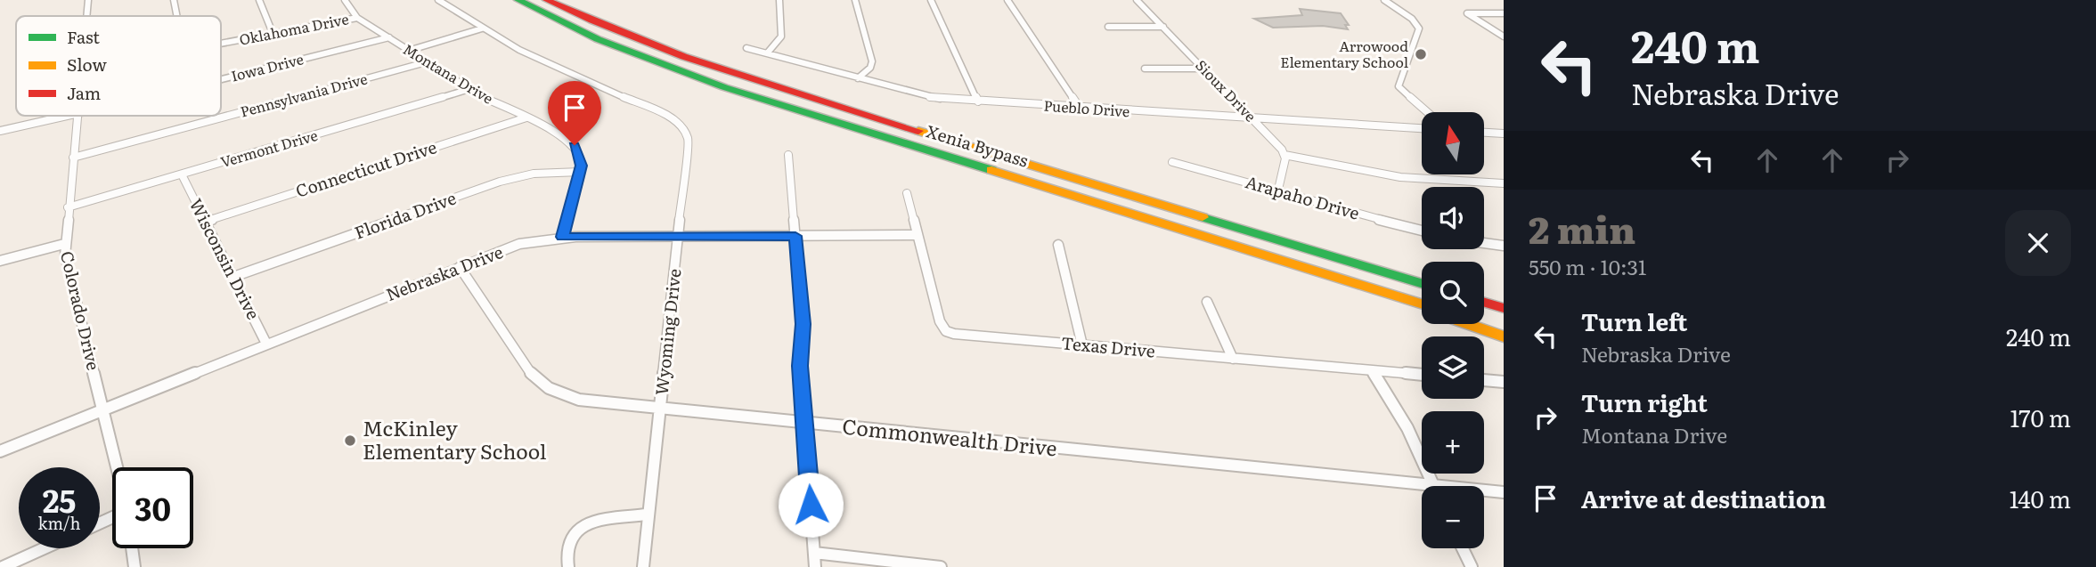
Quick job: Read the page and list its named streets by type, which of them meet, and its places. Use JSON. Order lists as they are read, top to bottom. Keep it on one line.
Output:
{"streets":{"highway":["Xenia Bypass"],"street":["Oklahoma Drive","Iowa Drive","Montana Drive","Sioux Drive","Pennsylvania Drive","Pueblo Drive","Vermont Drive","Connecticut Drive","Arapaho Drive","Florida Drive","Wisconsin Drive","Nebraska Drive","Colorado Drive","Wyoming Drive","Texas Drive","Commonwealth Drive"]},"crossings":[["Oklahoma Drive","Montana Drive"],["Iowa Drive","Montana Drive"],["Montana Drive","Pennsylvania Drive"],["Montana Drive","Vermont Drive"],["Montana Drive","Connecticut Drive"],["Montana Drive","Florida Drive"],["Sioux Drive","Pueblo Drive"],["Pennsylvania Drive","Colorado Drive"],["Vermont Drive","Wisconsin Drive"],["Vermont Drive","Colorado Drive"],["Connecticut Drive","Wisconsin Drive"],["Florida Drive","Wisconsin Drive"],["Wisconsin Drive","Nebraska Drive"],["Nebraska Drive","Colorado Drive"],["Nebraska Drive","Wyoming Drive"],["Nebraska Drive","Texas Drive"],["Nebraska Drive","Commonwealth Drive"],["Wyoming Drive","Commonwealth Drive"]],"places":["Arrowood Elementary School","McKinley Elementary School"],"legend":["Fast","Slow","Jam"],"north":"top","page":{"turn":["240 m","Nebraska Drive"],"map_buttons":["+","−"],"heading":["2 min","550 m · 10:31"],"list":[{"name":"Turn left","note":"Nebraska Drive","value":"240 m"},{"name":"Turn right","note":"Montana Drive","value":"170 m"},{"name":"Arrive at destination","value":"140 m"}],"speed":"25 km/h","limit":"30"}}
